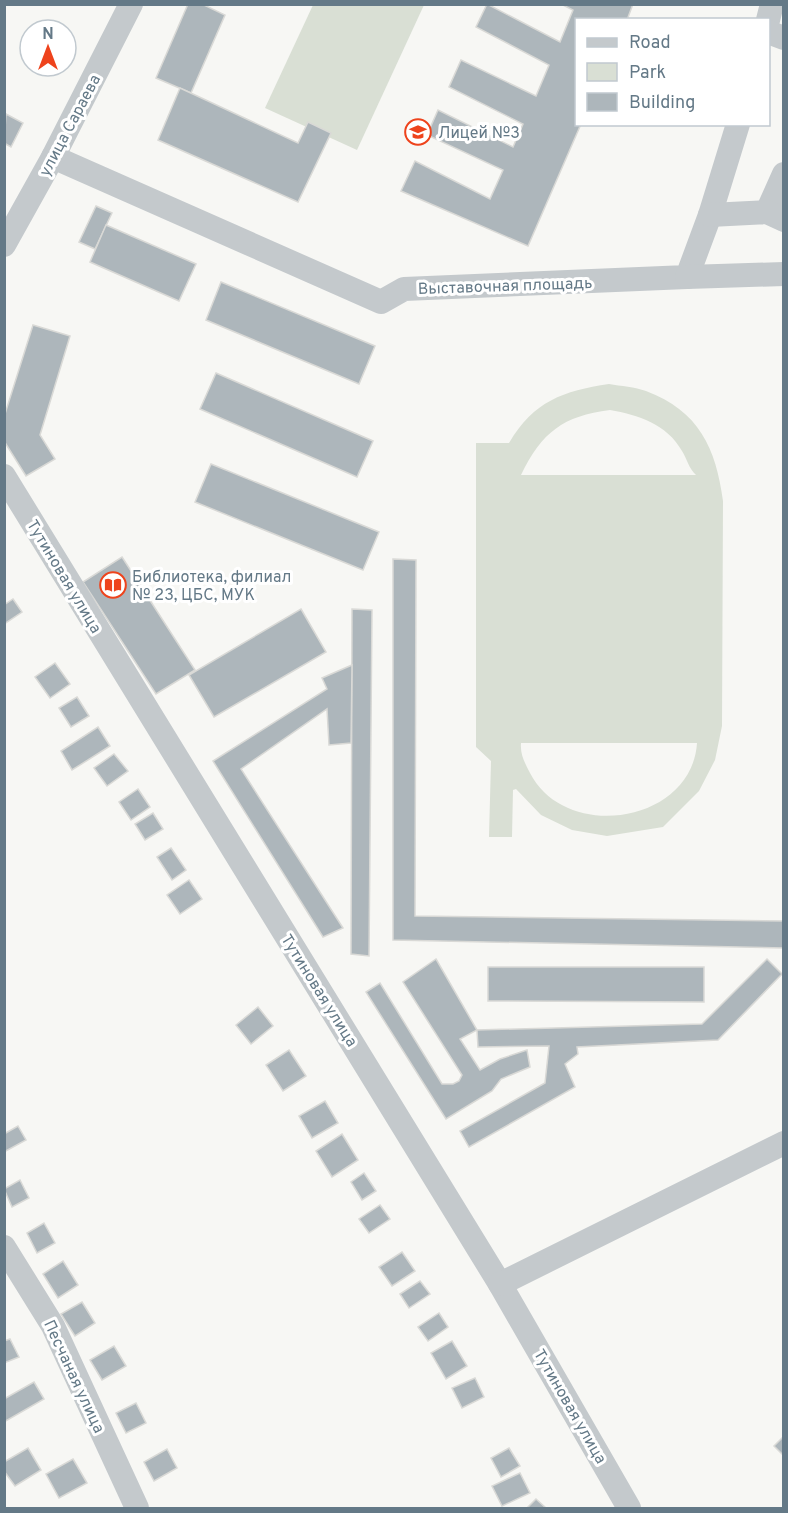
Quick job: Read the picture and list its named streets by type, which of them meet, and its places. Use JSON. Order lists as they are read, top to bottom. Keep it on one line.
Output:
{"streets":{"street":["улица Сараева","Выставочная площадь","Тутиновая улица","Песчаная улица"]},"crossings":[["улица Сараева","Выставочная площадь"]],"places":{"school or university":["Лицей №3"],"library":["Библиотека, филиал № 23, ЦБС, МУК"]},"legend":["Road","Park","Building"],"north":"top"}
